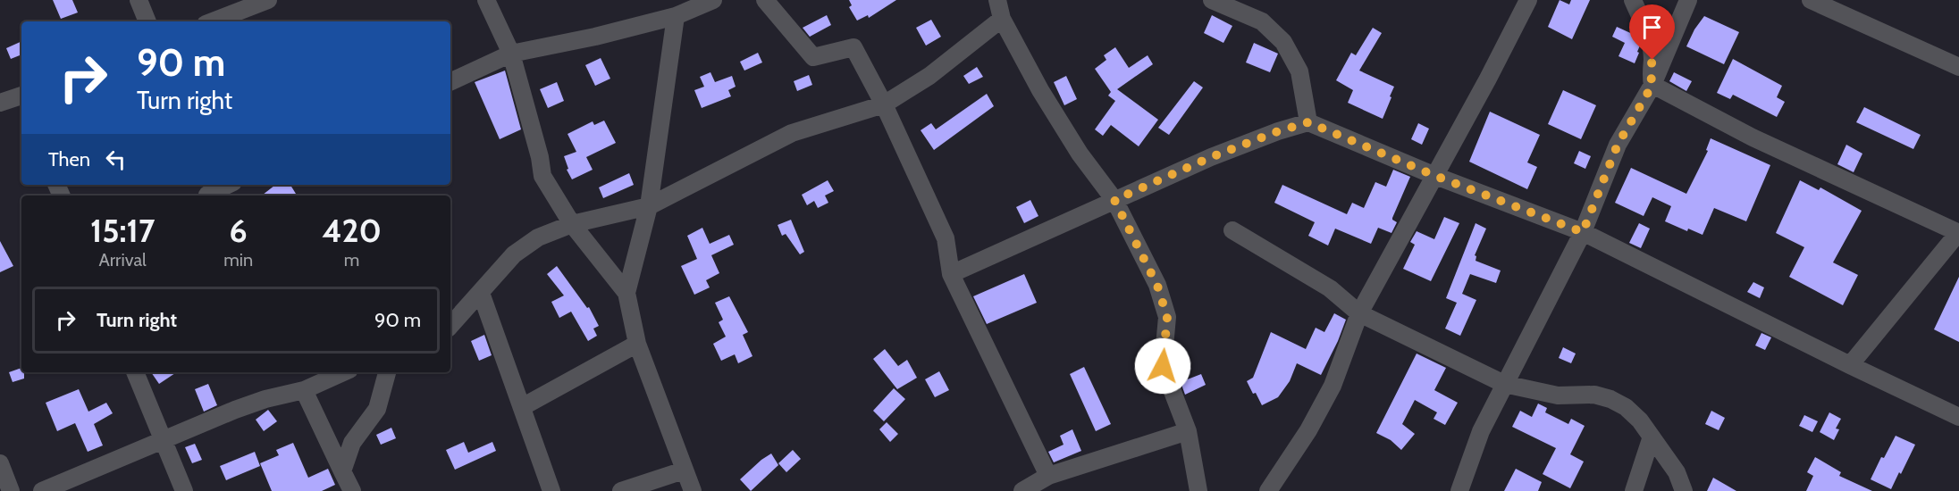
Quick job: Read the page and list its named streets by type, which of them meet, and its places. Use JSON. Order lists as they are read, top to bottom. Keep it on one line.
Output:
{"page":{"turn":["90 m","Turn right"],"then":"Then","eta":["15:17","Arrival","6","min","420","m"],"list":[{"name":"Turn right","value":"90 m"}]}}
